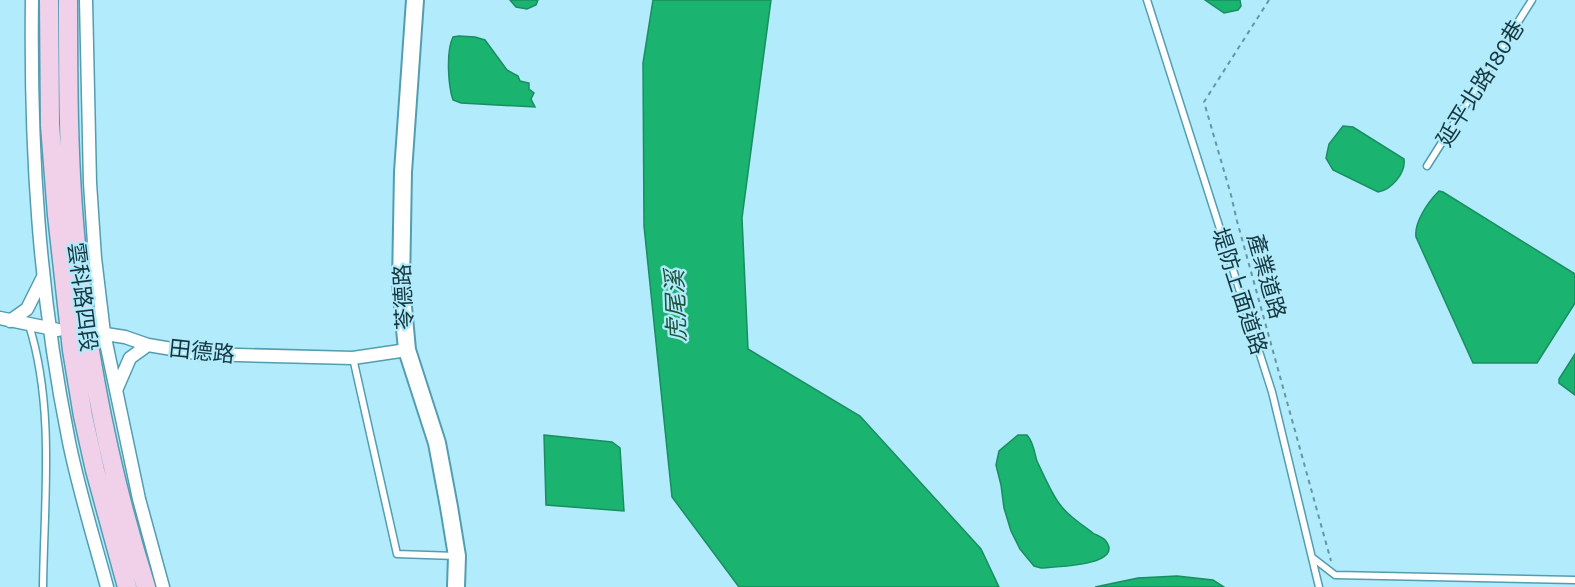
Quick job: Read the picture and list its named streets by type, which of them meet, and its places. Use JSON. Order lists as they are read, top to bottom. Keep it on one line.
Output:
{"streets":{"main road":["雲科路四段"],"street":["苓德路","田德路"],"lane":["延平北路180巷","堤防上面道路"],"path":["產業道路"]},"crossings":[["雲科路四段","田德路"],["苓德路","田德路"]],"water":["虎尾溪"]}
